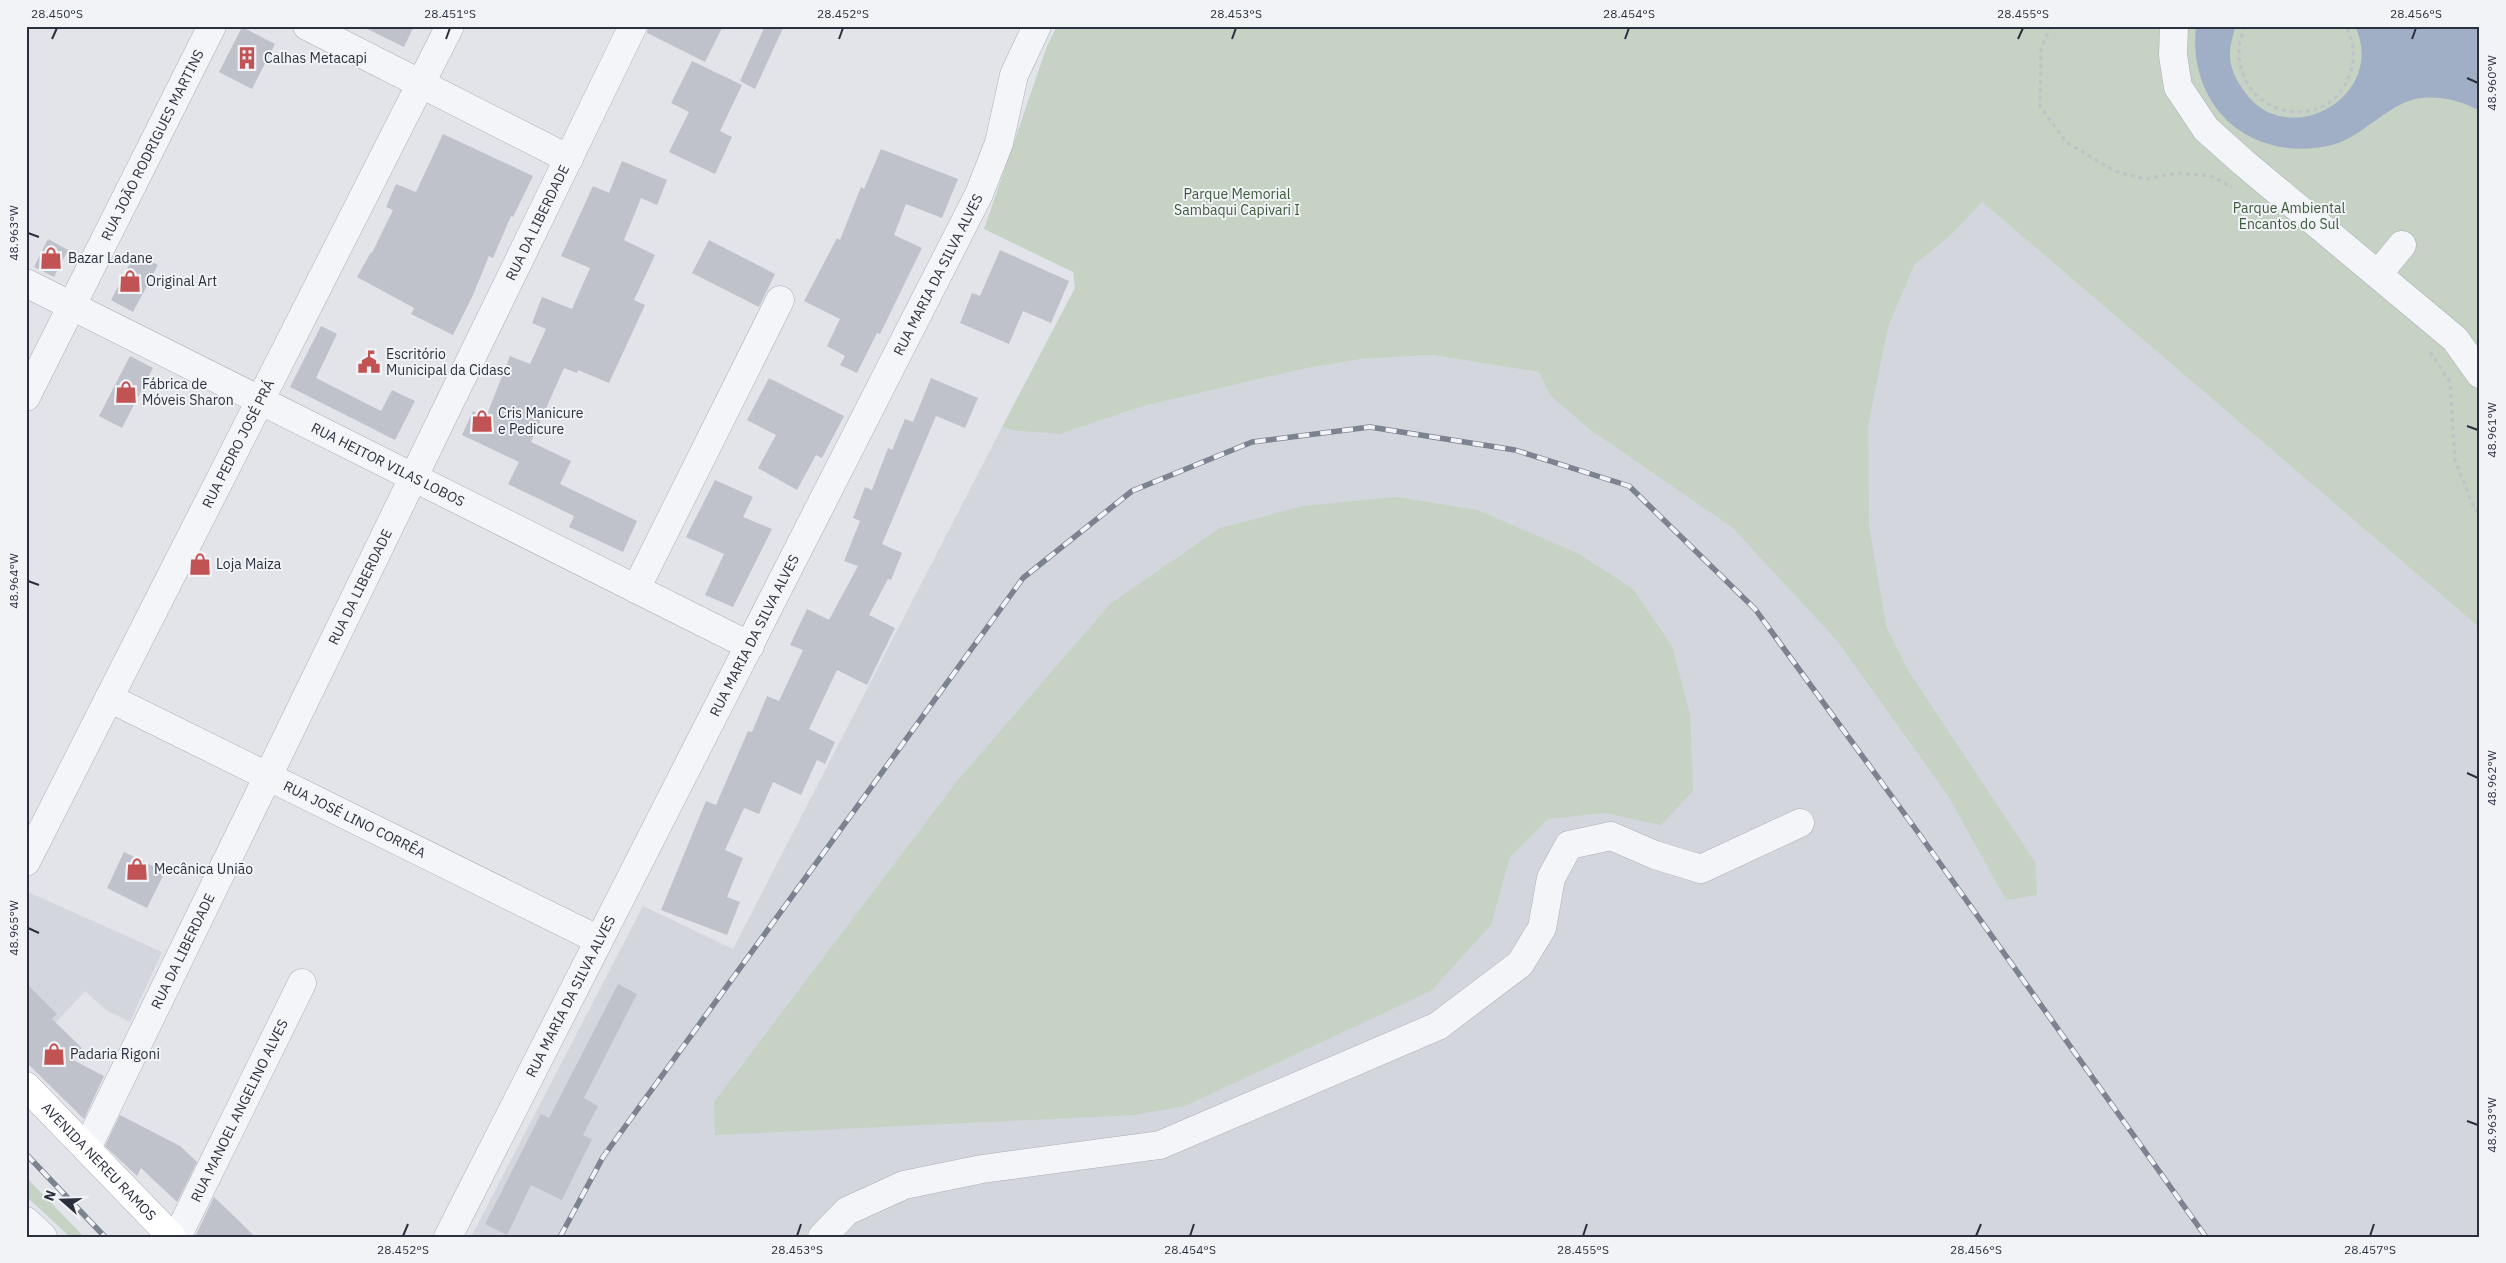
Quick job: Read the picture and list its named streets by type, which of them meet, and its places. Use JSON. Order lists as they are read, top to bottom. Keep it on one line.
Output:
{"streets":{"main road":["AVENIDA NEREU RAMOS"],"street":["RUA JOÃO RODRIGUES MARTINS","RUA DA LIBERDADE","RUA MARIA DA SILVA ALVES","RUA PEDRO JOSÉ PRÁ","RUA HEITOR VILAS LOBOS","RUA JOSÉ LINO CORRÊA","RUA MANOEL ANGELINO ALVES"]},"crossings":[["RUA JOÃO RODRIGUES MARTINS","RUA HEITOR VILAS LOBOS"],["RUA DA LIBERDADE","RUA HEITOR VILAS LOBOS"],["RUA DA LIBERDADE","RUA JOSÉ LINO CORRÊA"],["RUA DA LIBERDADE","AVENIDA NEREU RAMOS"],["RUA MARIA DA SILVA ALVES","RUA HEITOR VILAS LOBOS"],["RUA MARIA DA SILVA ALVES","RUA JOSÉ LINO CORRÊA"],["RUA PEDRO JOSÉ PRÁ","RUA HEITOR VILAS LOBOS"],["RUA PEDRO JOSÉ PRÁ","RUA JOSÉ LINO CORRÊA"]],"parks":["Parque Memorial Sambaqui Capivari I","Parque Ambiental Encantos do Sul"],"places":{"building":["Calhas Metacapi"],"shop":["Bazar Ladane","Original Art","Fábrica de Móveis Sharon","Cris Manicure e Pedicure","Loja Maiza","Mecânica União","Padaria Rigoni"],"public building":["Escritório Municipal da Cidasc"]},"north":"left","coordinates":["28.450°S","28.451°S","28.452°S","28.453°S","28.454°S","28.455°S","28.456°S","48.960°W","48.963°W","48.961°W","48.964°W","48.962°W","48.965°W","28.457°S"]}
